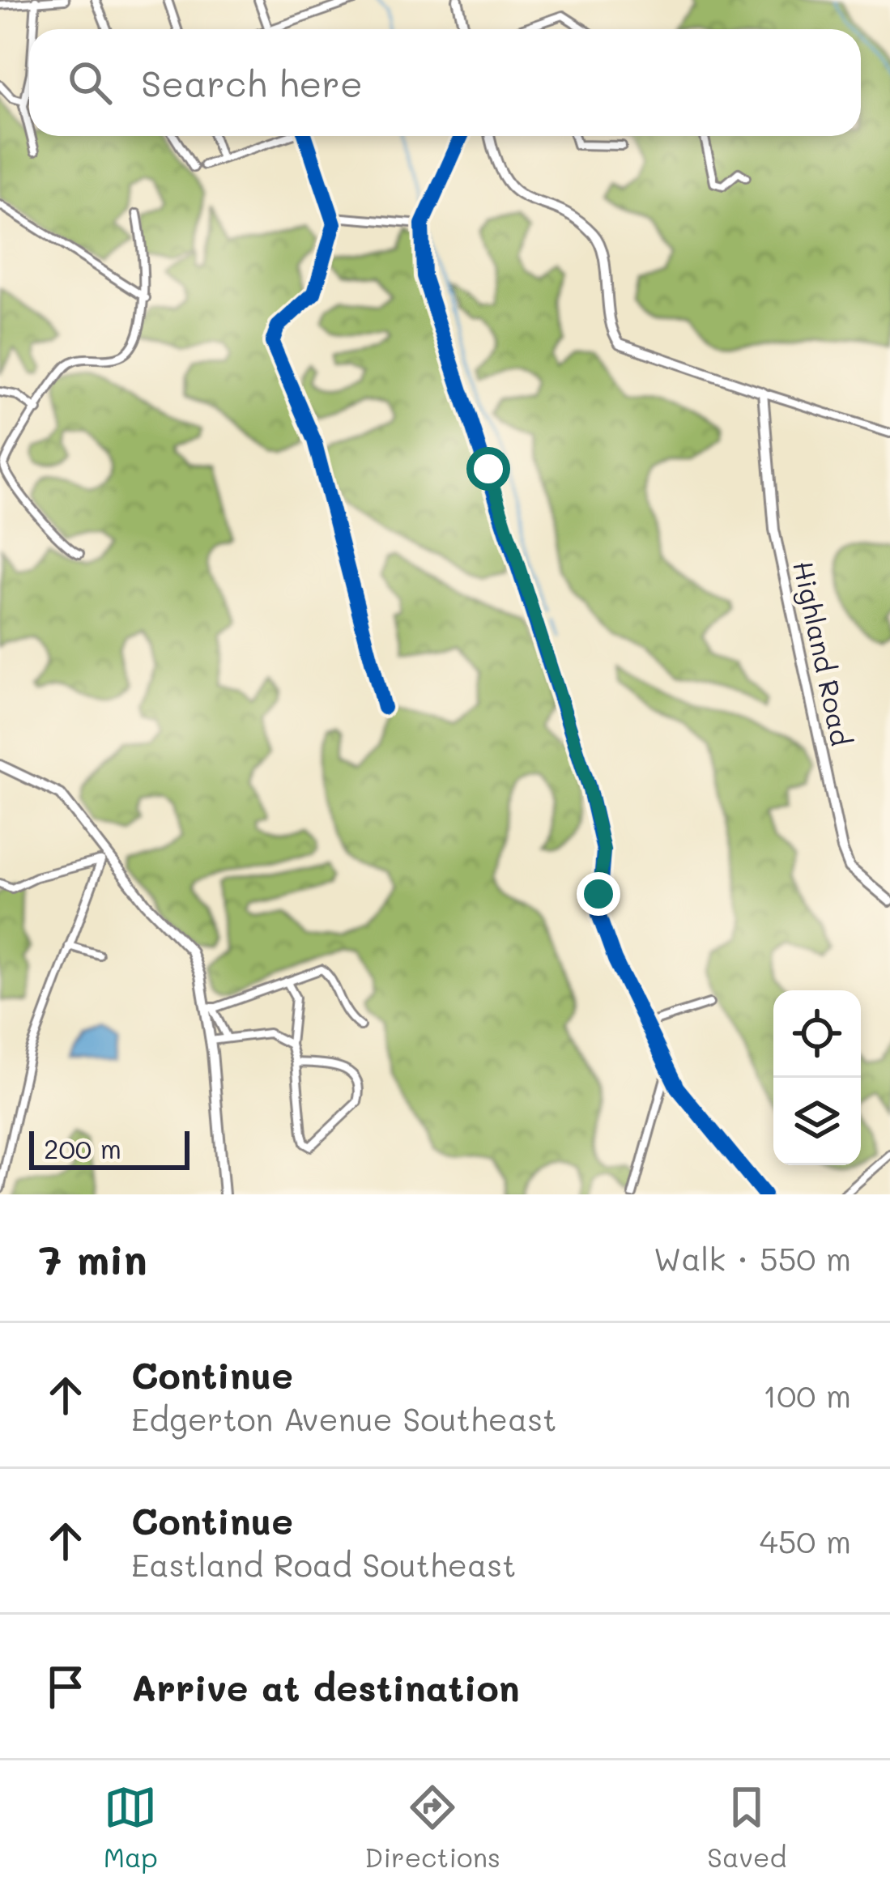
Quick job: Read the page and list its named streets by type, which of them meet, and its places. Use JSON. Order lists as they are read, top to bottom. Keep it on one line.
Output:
{"streets":{"street":["Highland Road"]},"scale_bar":"200 m","page":{"search":"Search here","scale":"200 m","heading":["7 min","Walk · 550 m"],"list":[["Continue","Edgerton Avenue Southeast","100 m"],["Continue","Eastland Road Southeast","450 m"],"Arrive at destination"],"nav":["Map","Directions","Saved"]}}
